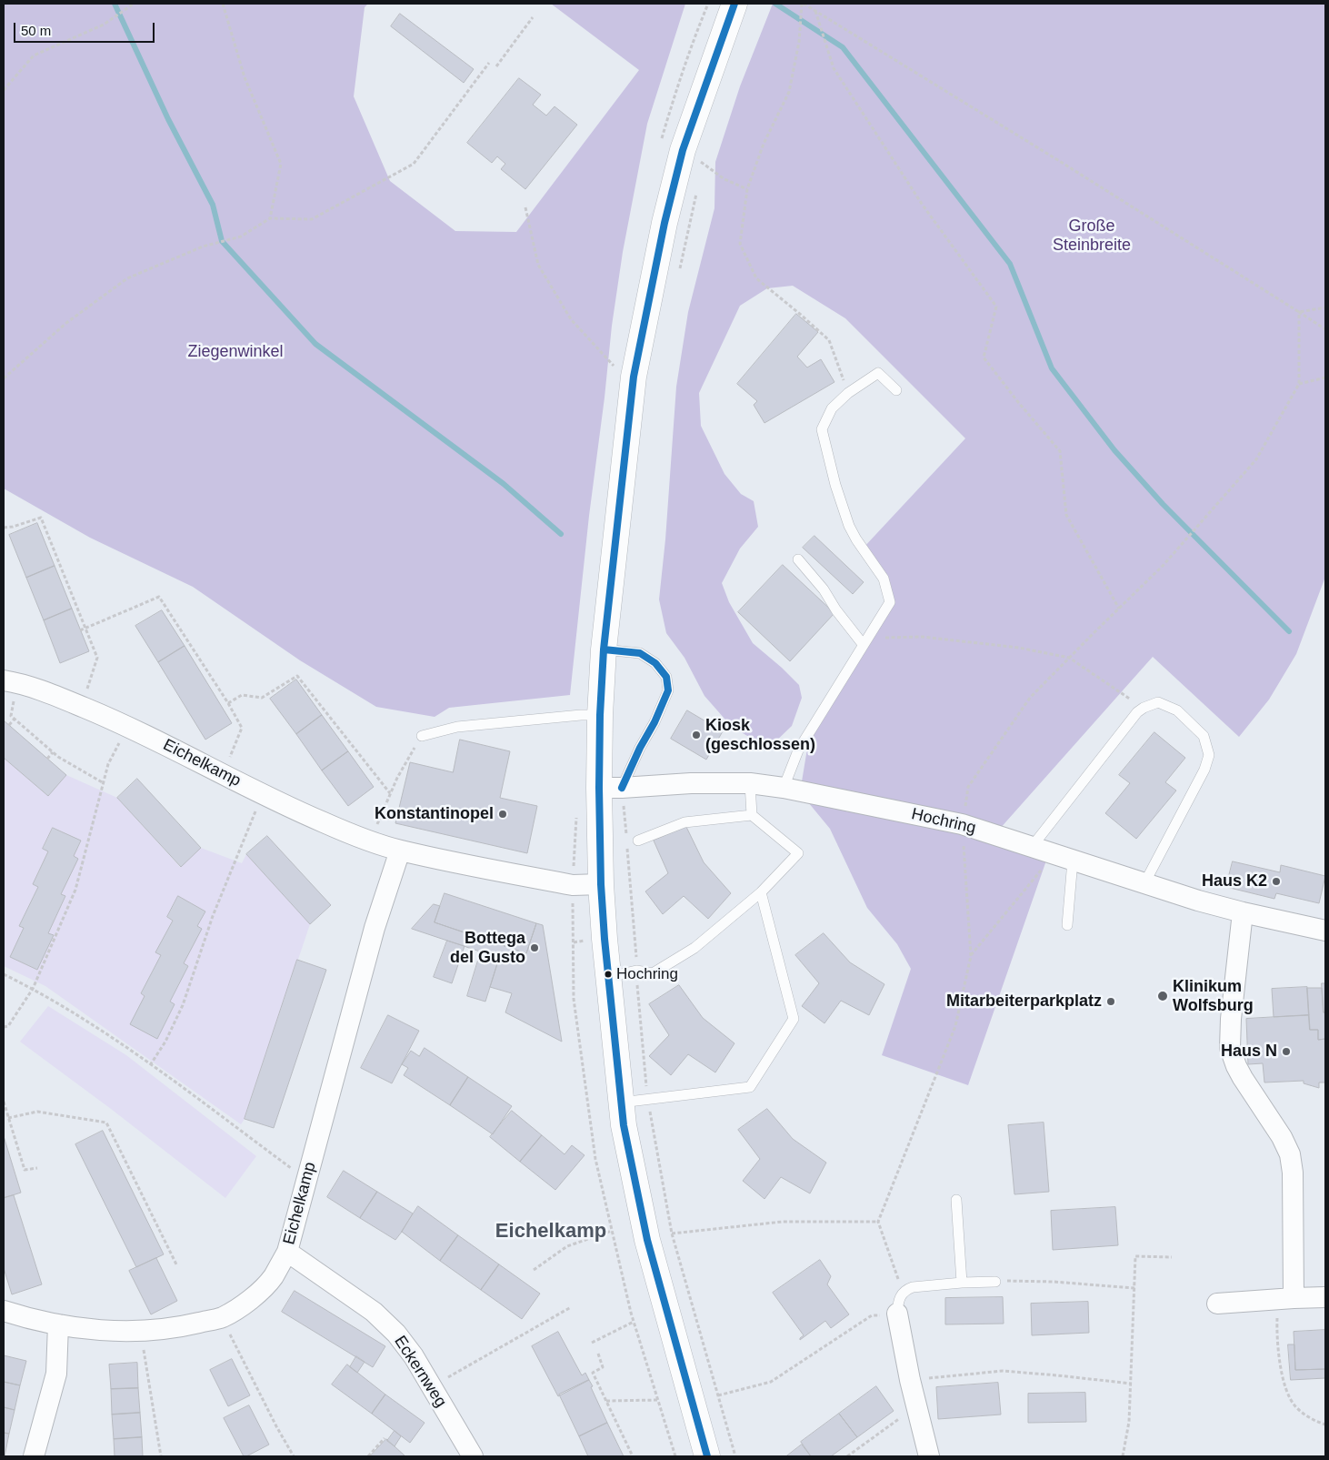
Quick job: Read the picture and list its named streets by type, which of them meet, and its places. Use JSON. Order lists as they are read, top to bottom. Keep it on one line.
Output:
{"streets":{"street":["Eichelkamp","Hochring","Eckernweg"]},"crossings":[["Eichelkamp","Eckernweg"]],"districts":["Eichelkamp"],"parks":["Große Steinbreite","Ziegenwinkel"],"places":["Kiosk (geschlossen)","Konstantinopel","Haus K2","Bottega del Gusto","Hochring","Klinikum Wolfsburg","Mitarbeiterparkplatz","Haus N"],"scale_bar":"50 m"}
